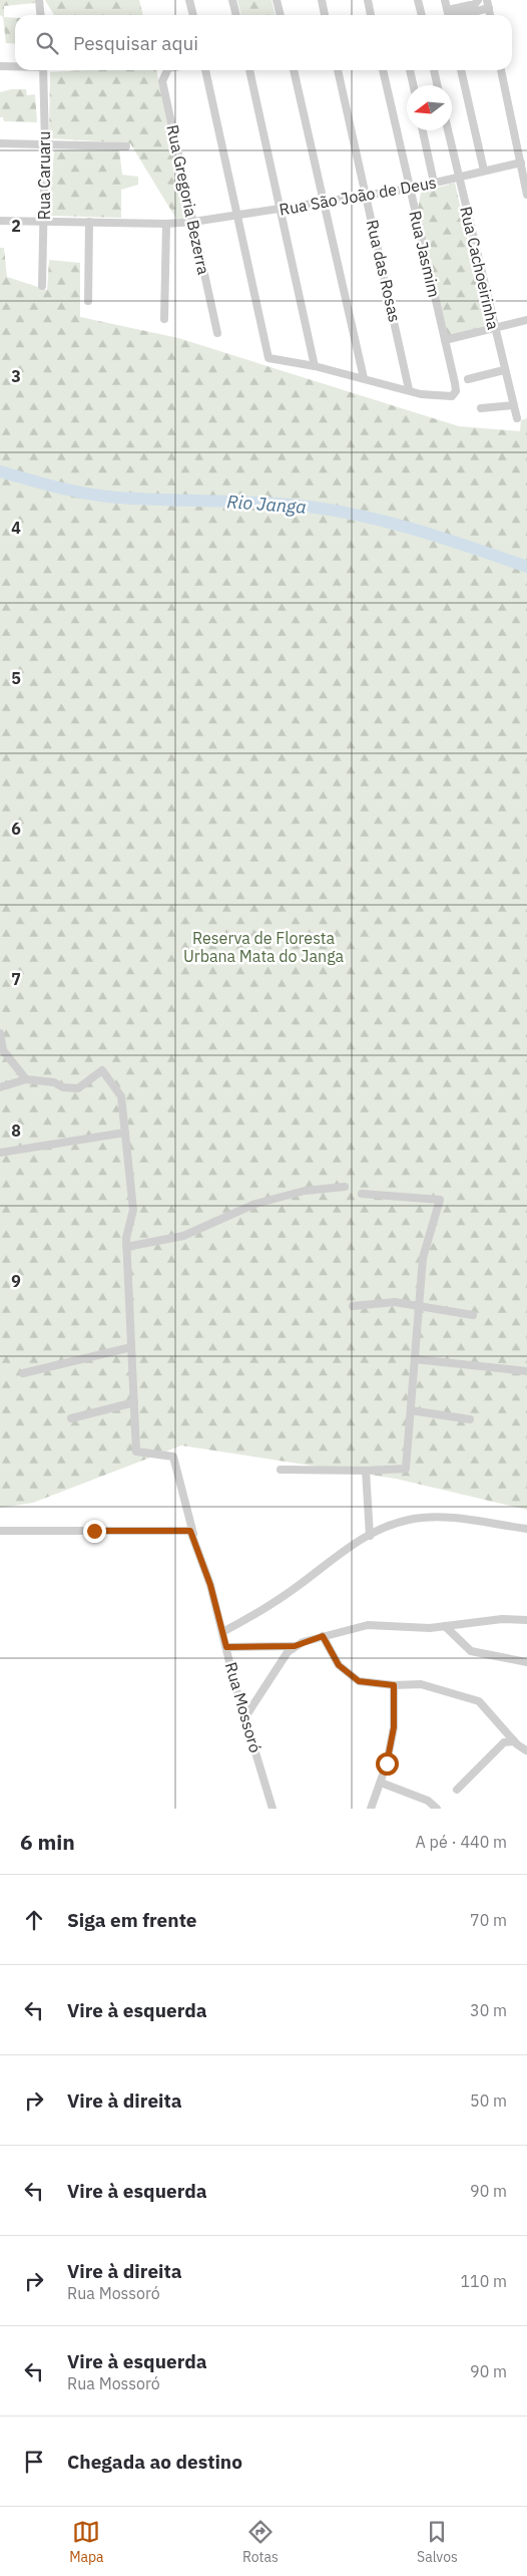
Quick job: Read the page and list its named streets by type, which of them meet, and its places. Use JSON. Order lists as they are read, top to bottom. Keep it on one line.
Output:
{"streets":{"street":["Rua Caruaru","Rua São João de Deus","Rua Gregoria Bezerra","Rua Jasmim","Rua Cachoeirinha","Rua das Rosas","Rua Mossoró"]},"crossings":[["Rua Caruaru","Rua São João de Deus"],["Rua São João de Deus","Rua Gregoria Bezerra"],["Rua São João de Deus","Rua Jasmim"],["Rua São João de Deus","Rua Cachoeirinha"],["Rua São João de Deus","Rua das Rosas"],["Rua Jasmim","Rua das Rosas"]],"water":["Rio Janga"],"parks":["Reserva de Floresta Urbana Mata do Janga"],"north":"left","page":{"search":"Pesquisar aqui","heading":["6 min","A pé · 440 m"],"list":[["Siga em frente","70 m"],["Vire à esquerda","30 m"],["Vire à direita","50 m"],["Vire à esquerda","90 m"],["Vire à direita","Rua Mossoró","110 m"],["Vire à esquerda","Rua Mossoró","90 m"],"Chegada ao destino"],"nav":["Mapa","Rotas","Salvos"]},"grid":{"rows":["2","3","4","5","6","7","8","9"]}}
